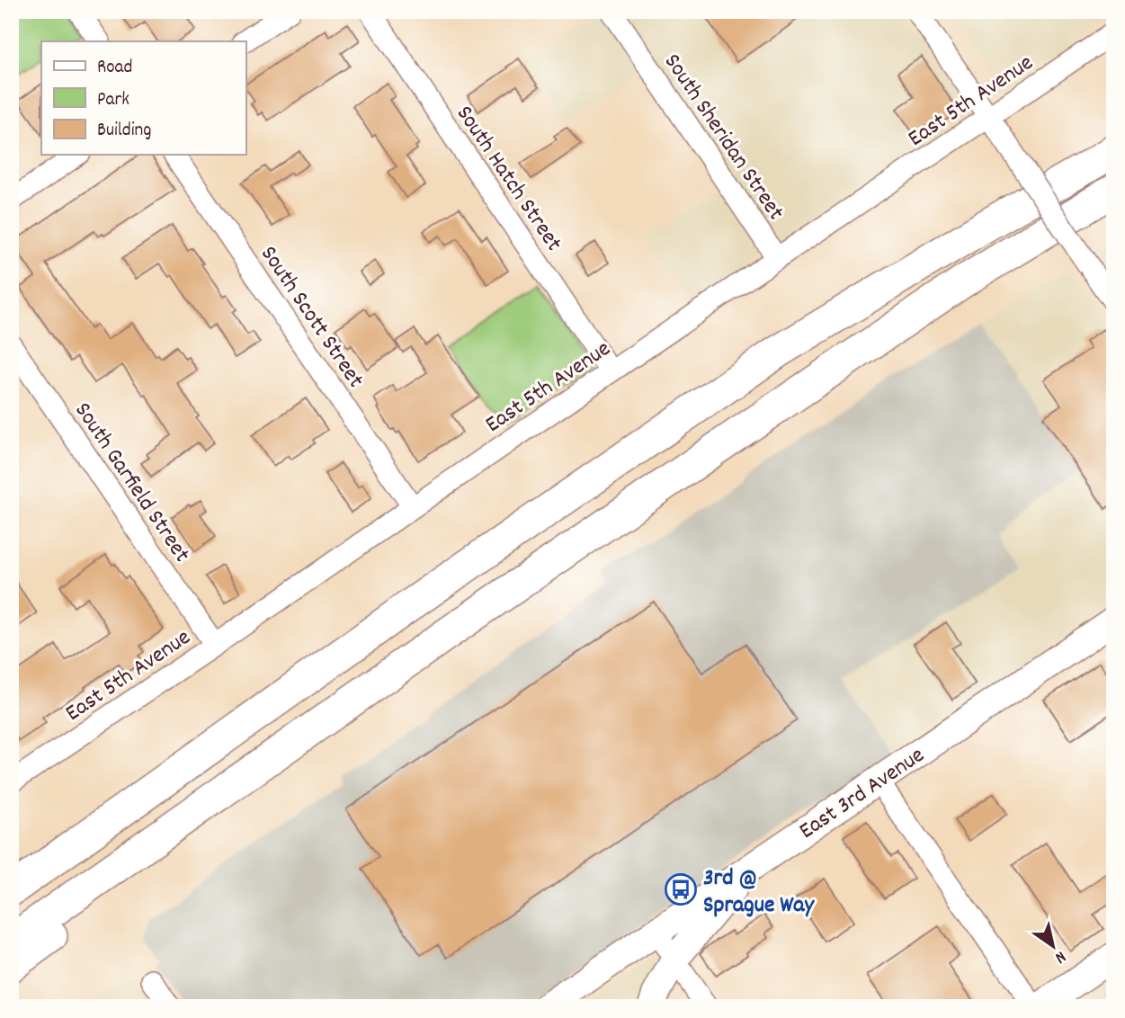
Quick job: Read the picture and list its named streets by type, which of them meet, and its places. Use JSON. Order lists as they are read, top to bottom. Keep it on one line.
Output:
{"streets":{"main road":["East 3rd Avenue"],"street":["East 5th Avenue","South Sheridan Street","South Hatch Street","South Scott Street","South Garfield Street"]},"crossings":[["East 5th Avenue","South Sheridan Street"],["East 5th Avenue","South Hatch Street"],["East 5th Avenue","South Scott Street"],["East 5th Avenue","South Garfield Street"]],"places":{"bus stop":["3rd @ Sprague Way"]},"legend":["Road","Park","Building"],"north":"bottom right"}
